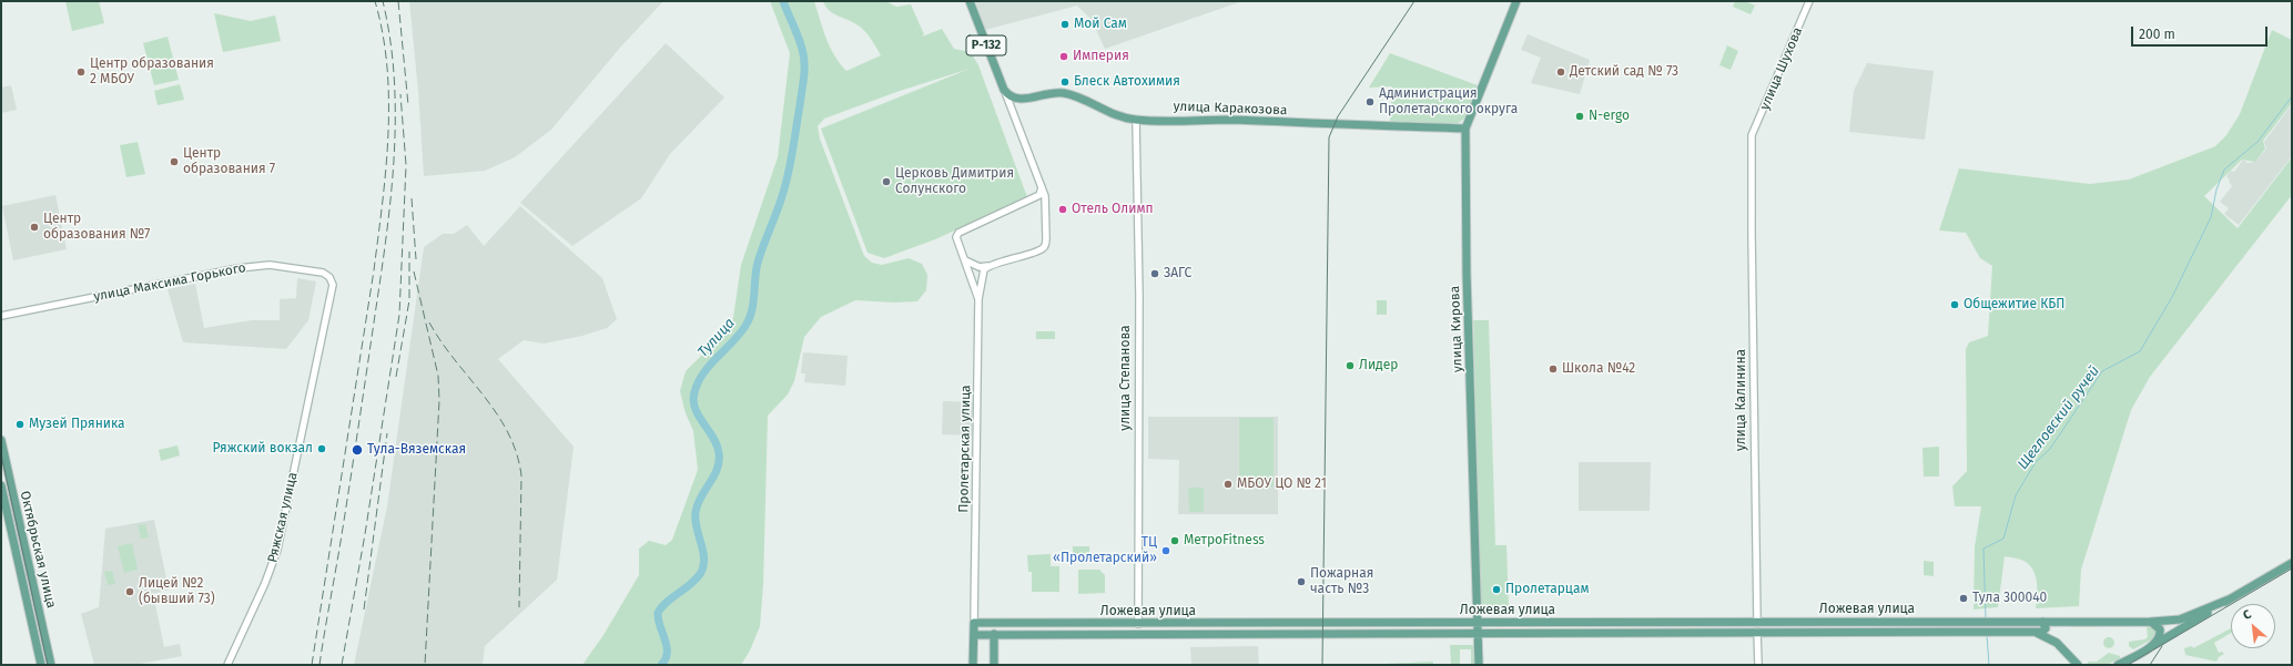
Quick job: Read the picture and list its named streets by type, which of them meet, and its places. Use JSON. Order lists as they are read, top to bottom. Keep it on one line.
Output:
{"streets":{"main road":["Р-132","улица Каракозова","улица Кирова","улица Степанова","улица Калинина","Пролетарская улица","Октябрьская улица","Ложевая улица"],"street":["улица Шухова","улица Максима Горького","Ряжская улица"]},"crossings":[["улица Шухова","улица Калинина"],["улица Каракозова","улица Кирова"],["улица Каракозова","улица Степанова"],["улица Максима Горького","Ряжская улица"],["улица Кирова","Ложевая улица"],["улица Степанова","Ложевая улица"],["улица Калинина","Ложевая улица"],["Пролетарская улица","Ложевая улица"]],"water":["Тулица","Щегловский ручей"],"places":["Мой Сам","Империя","Центр образования 2 МБОУ","Детский сад № 73","Блеск Автохимия","Администрация Пролетарского округа","N-ergo","Центр образования 7","Церковь Димитрия Солунского","Отель Олимп","Центр образования №7","ЗАГС","Общежитие КБП","Лидер","Школа №42","Музей Пряника","Ряжский вокзал","Тула-Вяземская","МБОУ ЦО № 21","МетроFitness","ТЦ «Пролетарский»","Пожарная часть №3","Пролетарцам","Лицей №2 (бывший 73)","Тула 300040"],"scale_bar":"200 m","north":"top left"}
